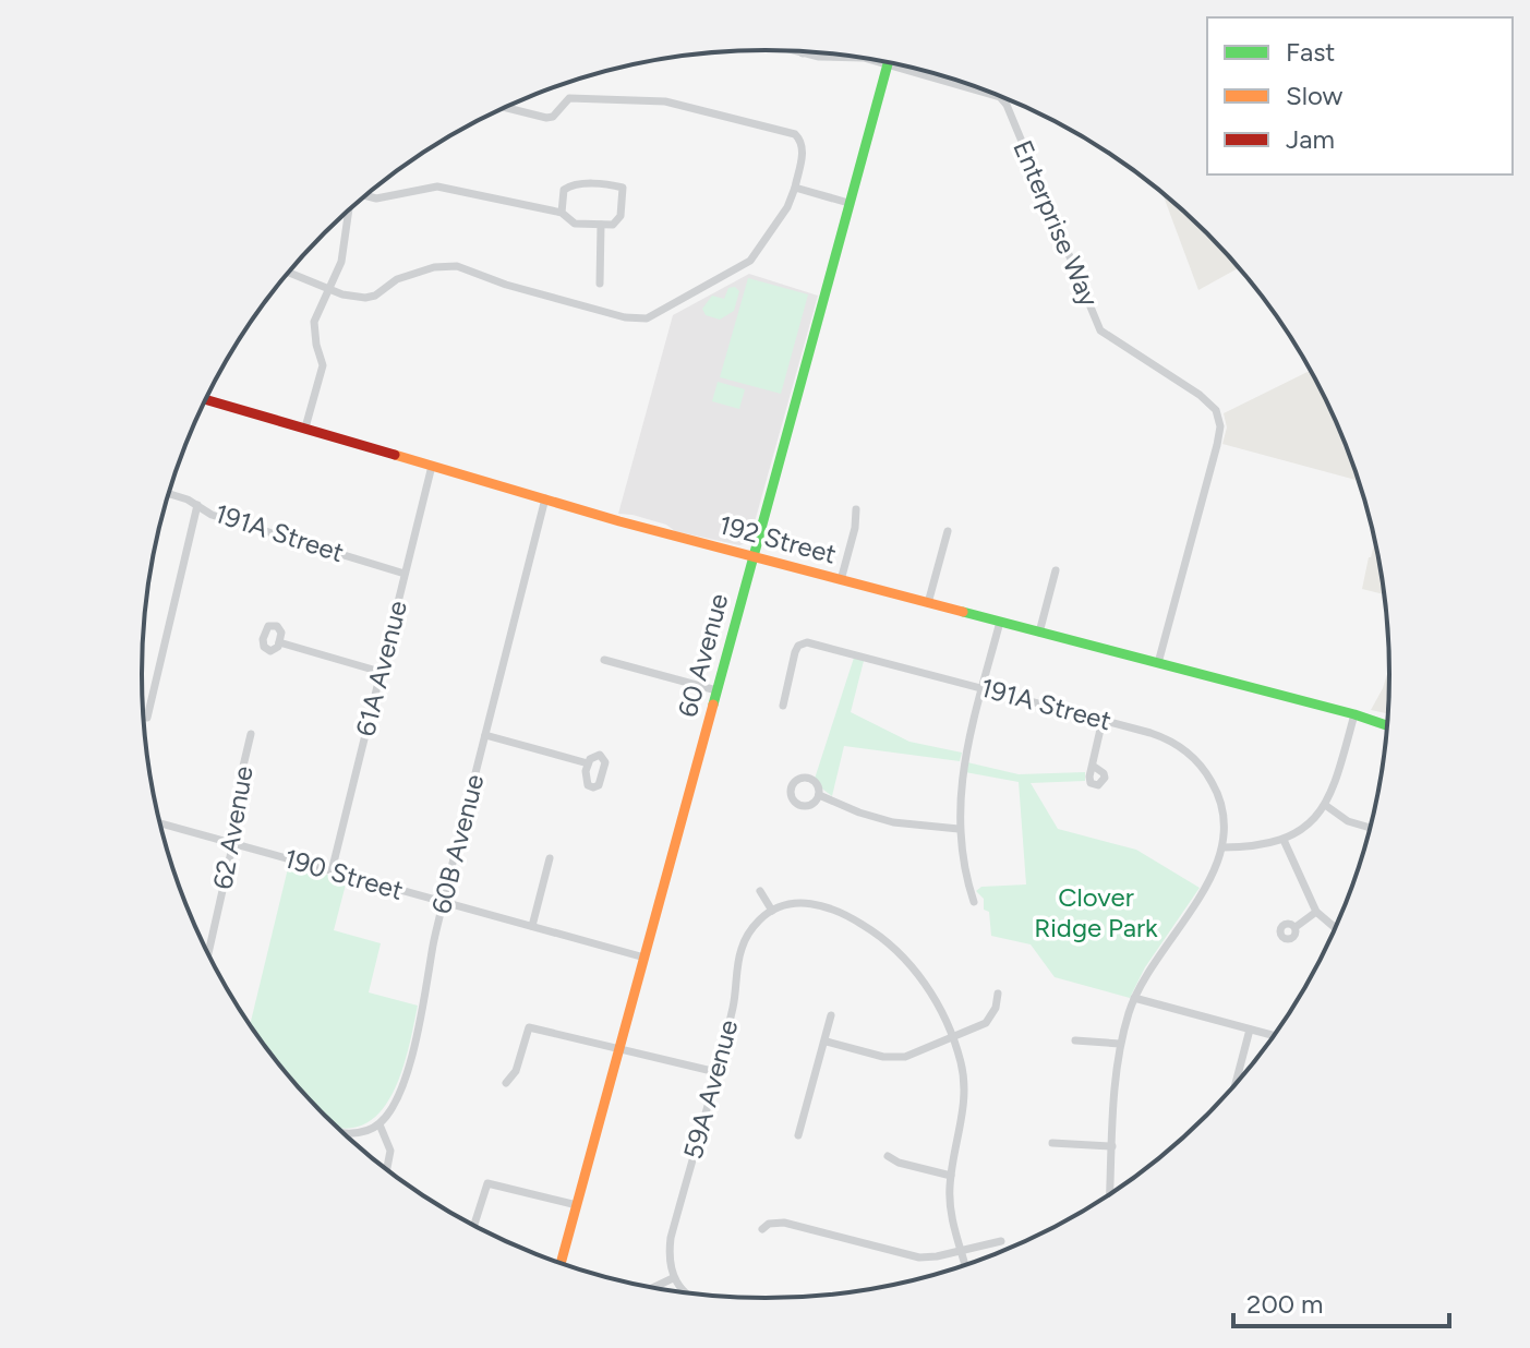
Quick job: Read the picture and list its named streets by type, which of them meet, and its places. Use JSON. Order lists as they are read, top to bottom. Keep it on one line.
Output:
{"streets":{"main road":["192 Street","60 Avenue"],"street":["Enterprise Way","191A Street","61A Avenue","62 Avenue","60B Avenue","190 Street","59A Avenue"]},"crossings":[["Enterprise Way","192 Street"],["Enterprise Way","60 Avenue"],["191A Street","61A Avenue"],["192 Street","60 Avenue"],["192 Street","61A Avenue"],["192 Street","60B Avenue"],["60 Avenue","190 Street"],["61A Avenue","190 Street"],["62 Avenue","190 Street"],["60B Avenue","190 Street"]],"parks":["Clover Ridge Park"],"legend":["Fast","Slow","Jam"],"scale_bar":"200 m"}
